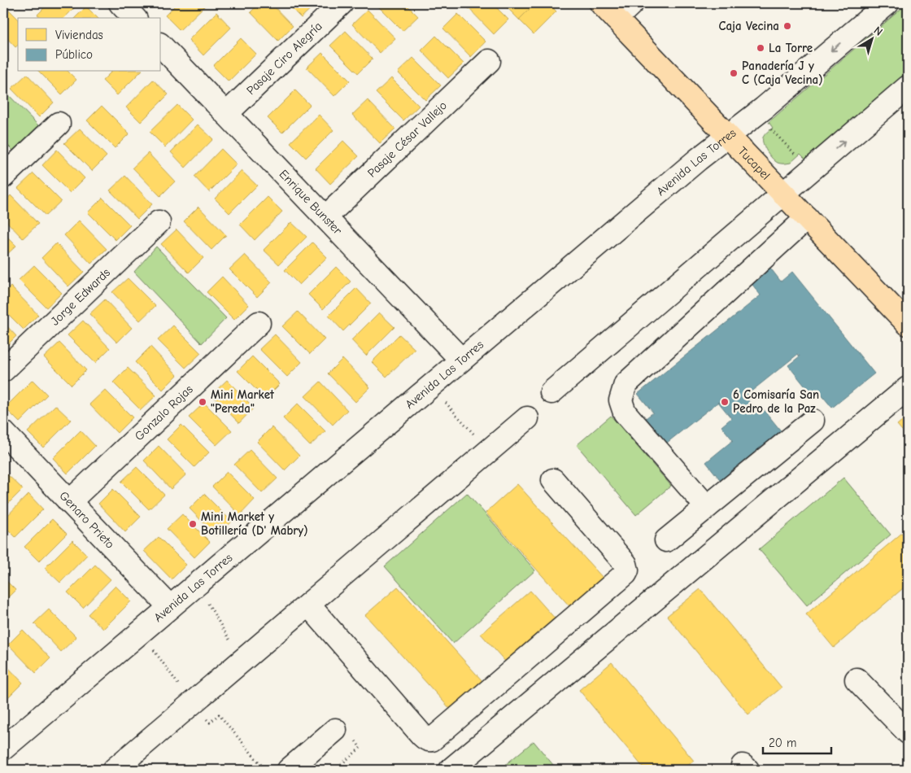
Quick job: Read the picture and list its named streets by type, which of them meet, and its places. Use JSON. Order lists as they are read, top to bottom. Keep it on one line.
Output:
{"streets":{"main road":["Tucapel"],"street":["Pasaje Ciro Alegría","Pasaje César Vallejo","Avenida Las Torres","Enrique Bunster","Jorge Edwards","Gonzalo Rojas","Genaro Prieto"]},"crossings":[["Pasaje Ciro Alegría","Enrique Bunster"],["Pasaje César Vallejo","Enrique Bunster"],["Avenida Las Torres","Tucapel"],["Avenida Las Torres","Enrique Bunster"],["Avenida Las Torres","Genaro Prieto"],["Gonzalo Rojas","Genaro Prieto"]],"places":["Caja Vecina","La Torre","Panadería J y C (Caja Vecina)","Mini Market \"Pereda\"","6 Comisaría San Pedro de la Paz","Mini Market y Botillería (D' Mabry)"],"legend":["Viviendas","Público"],"scale_bar":"20 m","north":"top right"}
